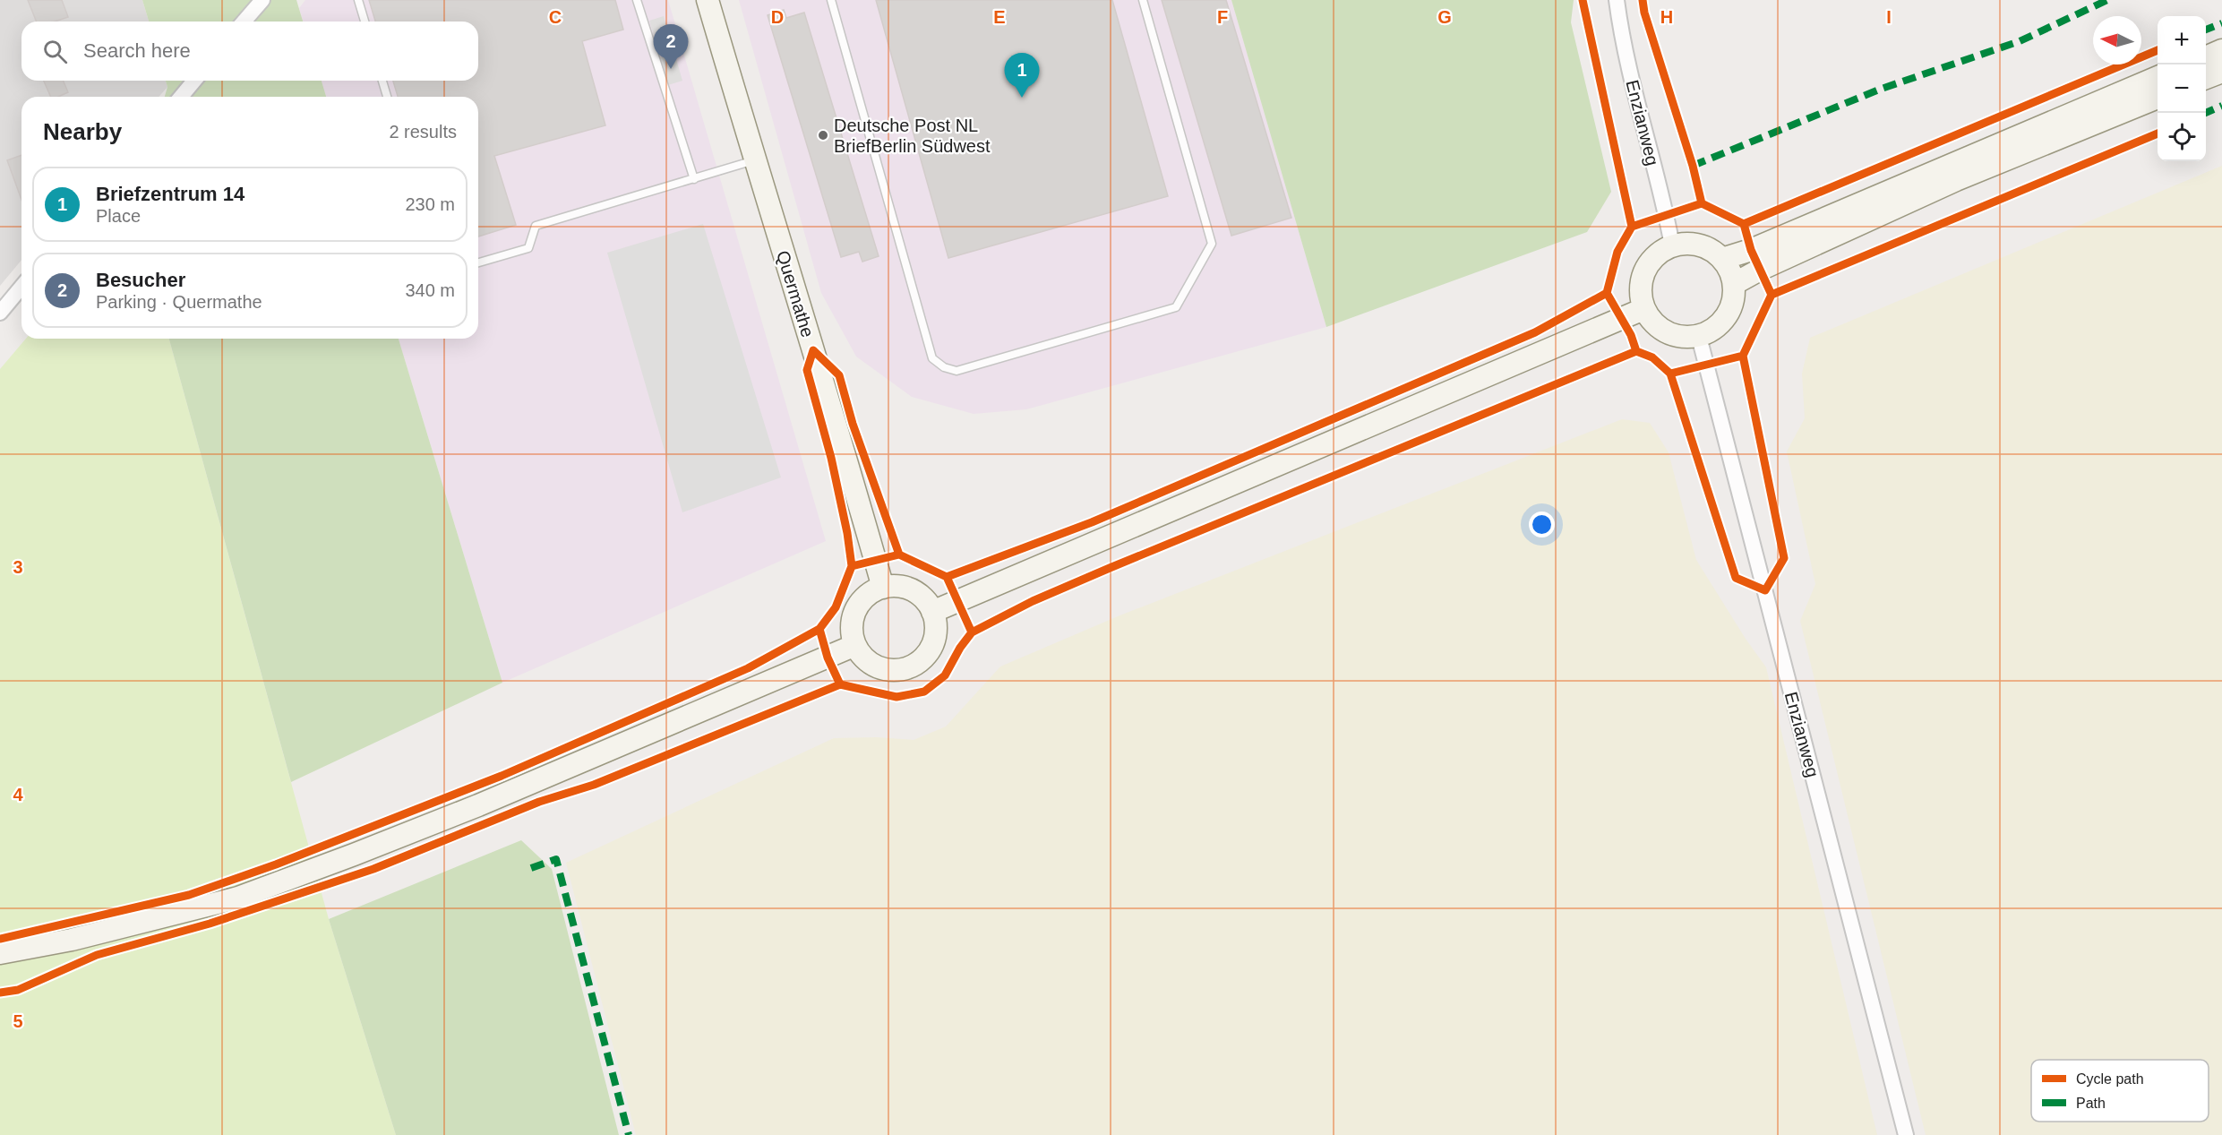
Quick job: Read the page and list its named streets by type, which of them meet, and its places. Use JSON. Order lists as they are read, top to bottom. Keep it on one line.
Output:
{"streets":{"main road":["Quermathe"],"street":["Enzianweg"]},"places":["Deutsche Post NL BriefBerlin Südwest"],"legend":["Cycle path","Path"],"north":"left","page":{"map_buttons":["+","−"],"search":"Search here","pins":["2","1"],"heading":["Nearby","2 results"],"list":[{"mark":"1","name":"Briefzentrum 14","note":"Place","value":"230 m"},{"mark":"2","name":"Besucher","note":"Parking · Quermathe","value":"340 m"}]},"grid":{"columns":["C","D","E","F","G","H","I"],"rows":["3","4","5"]}}
